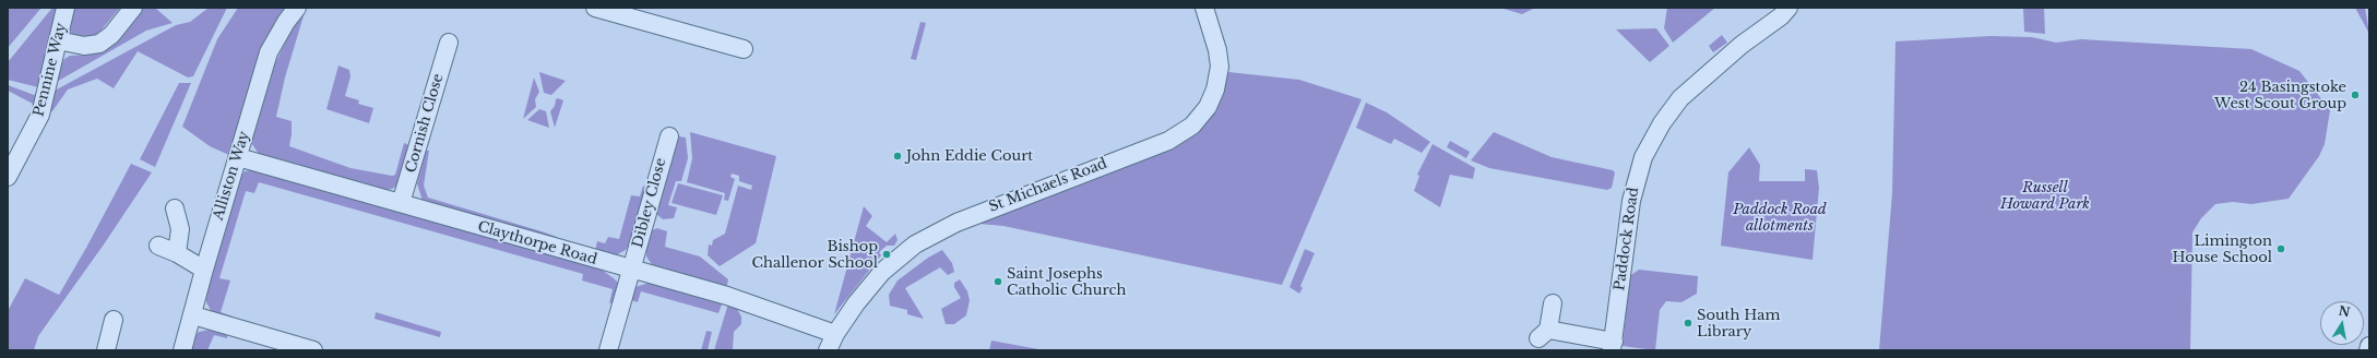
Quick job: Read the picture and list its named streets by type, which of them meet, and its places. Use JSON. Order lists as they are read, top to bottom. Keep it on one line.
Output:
{"streets":{"street":["Pennine Way","Cornish Close","Alliston Way","St Michaels Road","Dibley Close","Paddock Road","Claythorpe Road"]},"crossings":[["Cornish Close","Claythorpe Road"],["Alliston Way","Claythorpe Road"],["St Michaels Road","Claythorpe Road"],["Dibley Close","Claythorpe Road"]],"parks":["Russell Howard Park","Paddock Road allotments"],"places":["24 Basingstoke West Scout Group","John Eddie Court","Limington House School","Bishop Challenor School","Saint Josephs Catholic Church","South Ham Library"],"north":"top"}
